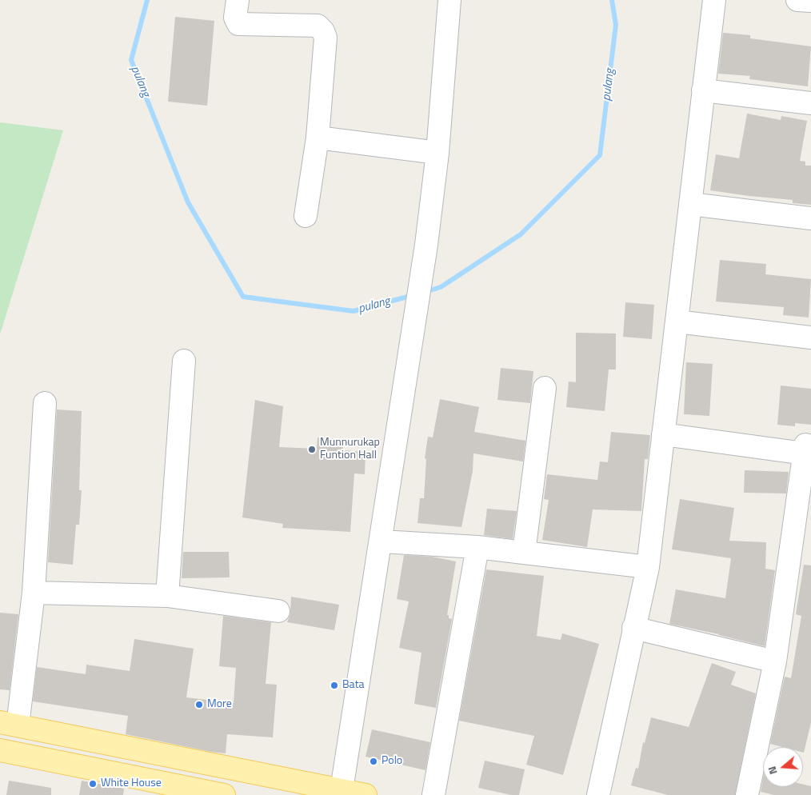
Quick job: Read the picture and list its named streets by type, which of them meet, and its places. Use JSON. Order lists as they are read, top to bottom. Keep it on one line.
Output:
{"water":["pulang"],"places":["Munnurukap Funtion Hall","Bata","More","Polo","White House"],"north":"left"}
